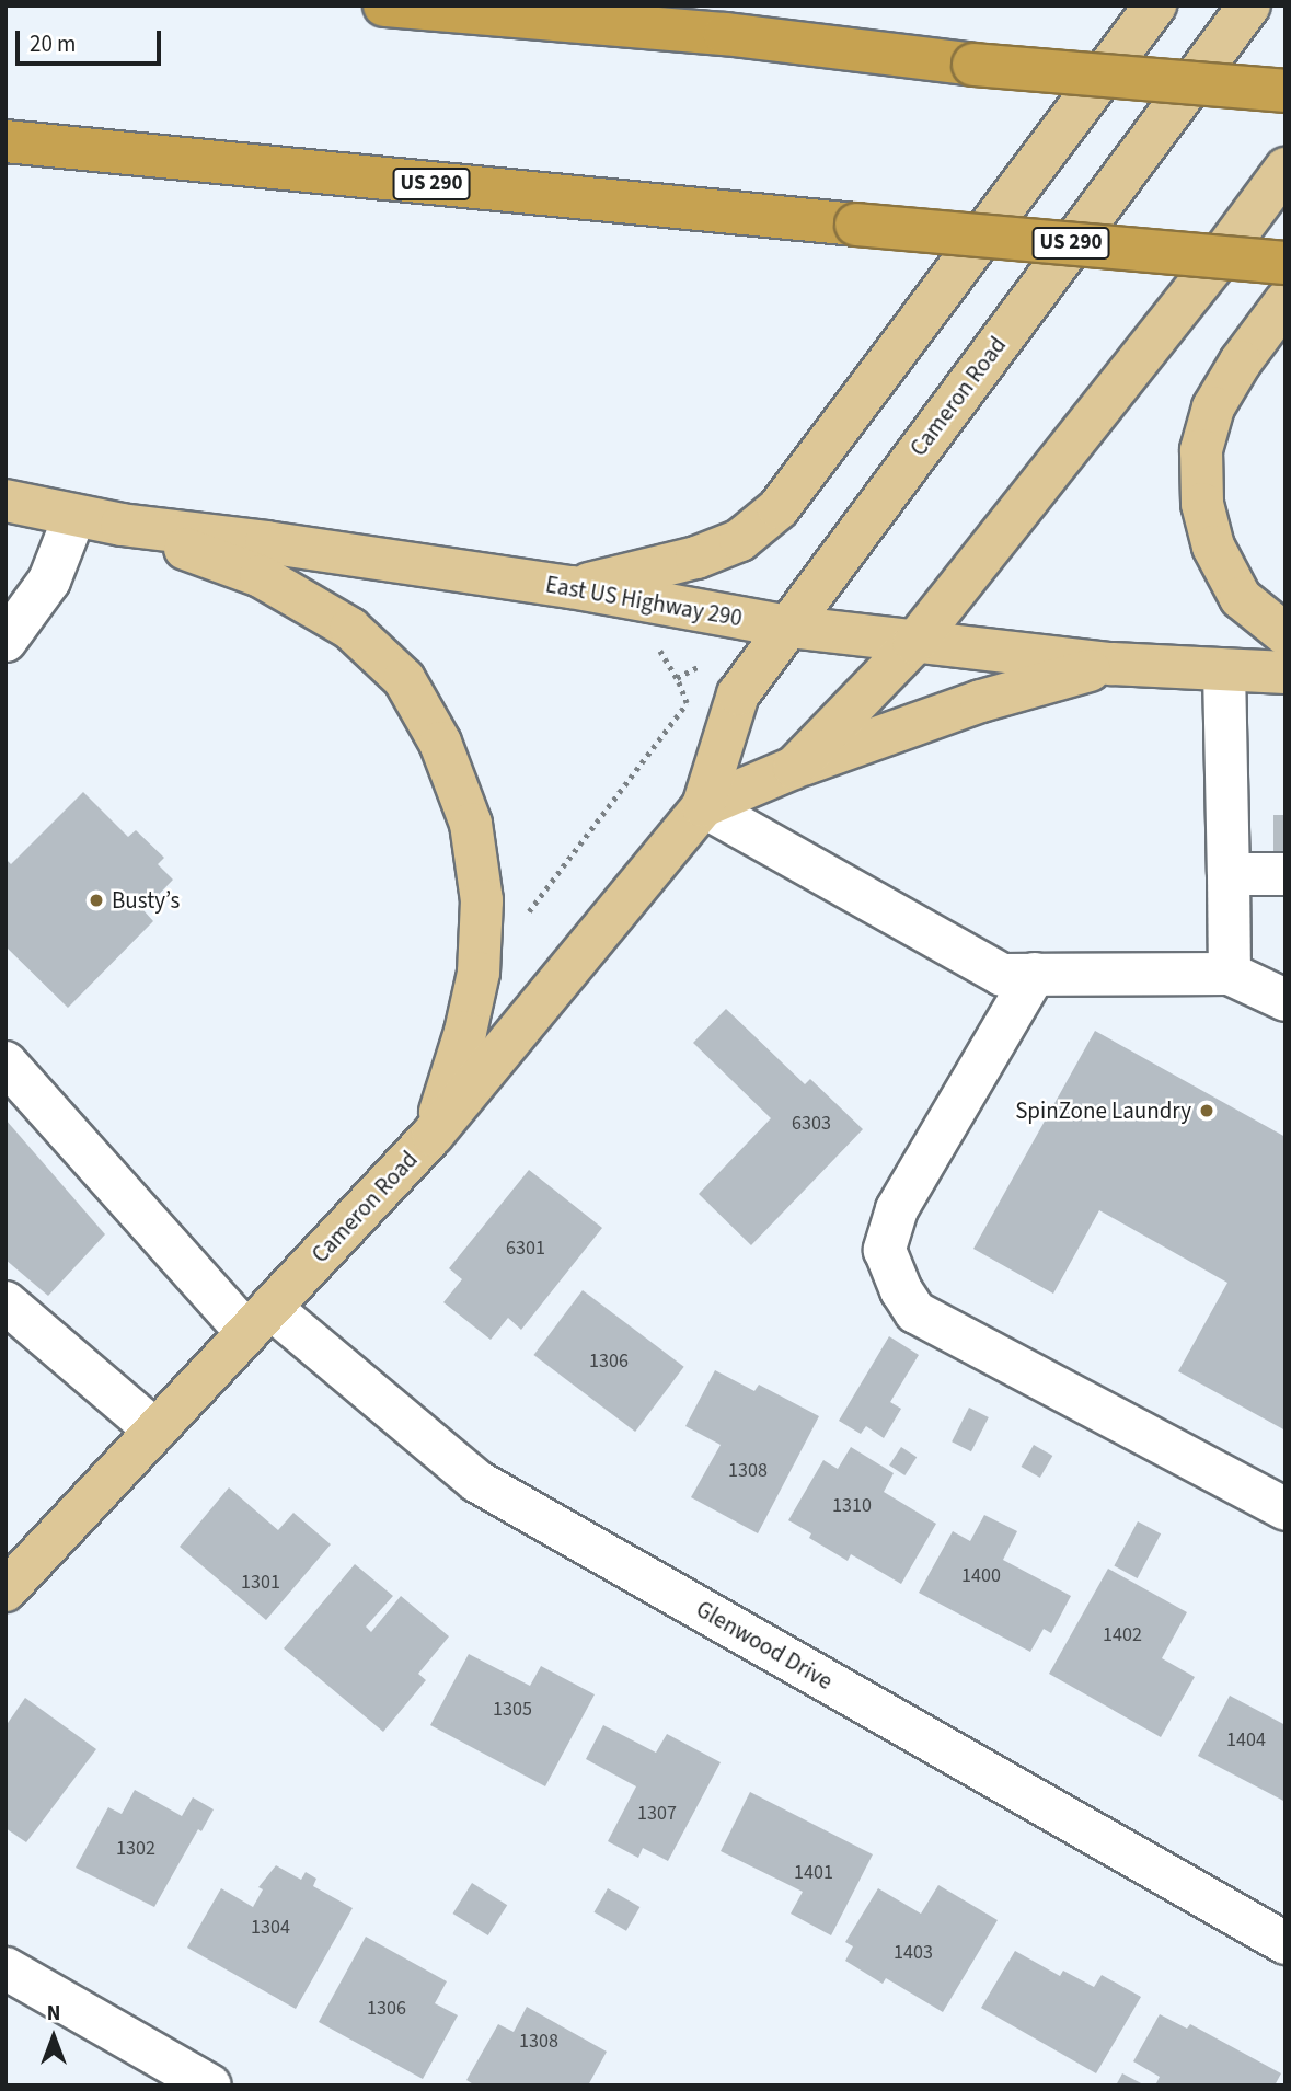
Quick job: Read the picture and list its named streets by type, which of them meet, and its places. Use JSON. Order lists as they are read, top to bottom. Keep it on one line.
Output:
{"streets":{"highway":["US 290"],"main road":["Cameron Road","East US Highway 290"],"street":["Glenwood Drive"]},"crossings":[["Cameron Road","East US Highway 290"],["Cameron Road","Glenwood Drive"]],"places":["Busty’s","SpinZone Laundry"],"house_numbers":["6303","6301","1306","1308","1310","1400","1301","1402","1305","1404","1307","1302","1401","1304","1403","1306","1308"],"scale_bar":"20 m","north":"top"}
